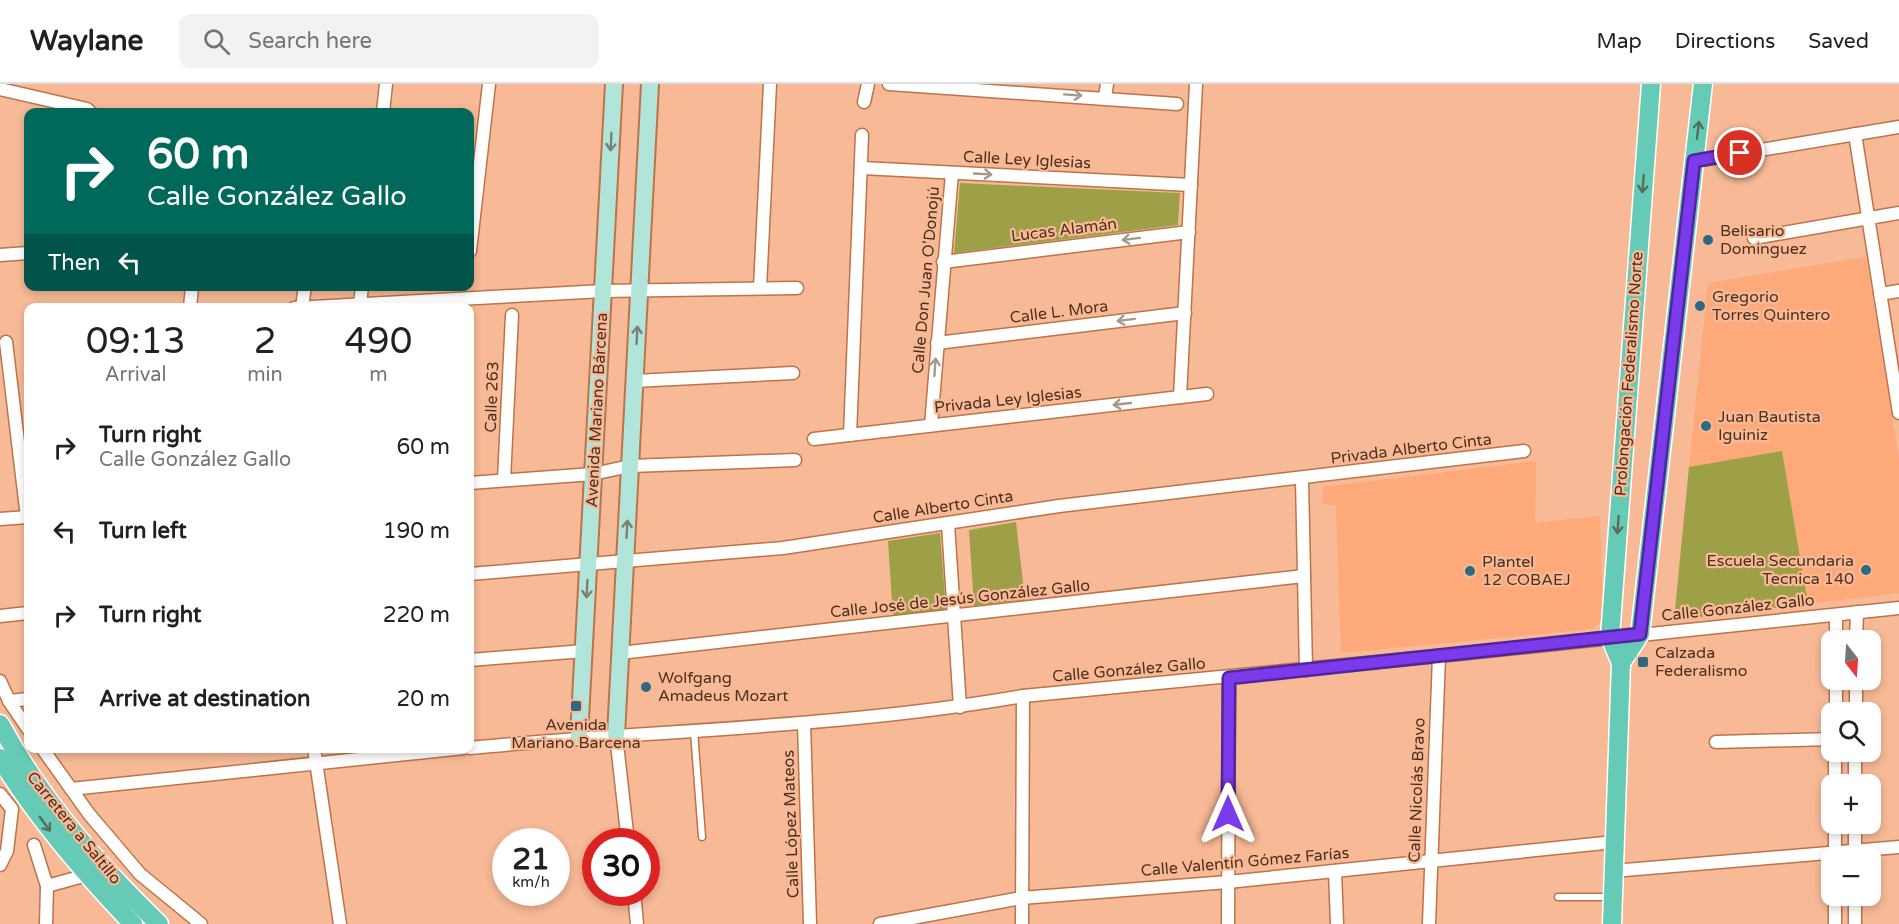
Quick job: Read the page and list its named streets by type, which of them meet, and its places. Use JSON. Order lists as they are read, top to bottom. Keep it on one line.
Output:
{"streets":{"main road":["Prolongación Federalismo Norte","Carretera a Saltillo"],"street":["Calle Ley Iglesias","Lucas Alamán","Calle Don Juan O'Donojú","Calle L. Mora","Calle 263","Privada Ley Iglesias","Avenida Mariano Bárcena","Privada Alberto Cinta","Calle Alberto Cinta","Calle José de Jesús González Gallo","Calle González Gallo","Calle Nicolás Bravo","Calle López Mateos","Calle Valentín Gómez Farías"]},"crossings":[["Calle Ley Iglesias","Calle Don Juan O'Donojú"],["Lucas Alamán","Calle Don Juan O'Donojú"],["Calle Don Juan O'Donojú","Calle L. Mora"],["Calle Don Juan O'Donojú","Privada Ley Iglesias"],["Prolongación Federalismo Norte","Calle González Gallo"],["Prolongación Federalismo Norte","Calle Valentín Gómez Farías"],["Avenida Mariano Bárcena","Calle Alberto Cinta"],["Avenida Mariano Bárcena","Calle González Gallo"],["Privada Alberto Cinta","Calle Alberto Cinta"],["Calle González Gallo","Calle Nicolás Bravo"],["Calle González Gallo","Calle López Mateos"],["Calle Nicolás Bravo","Calle Valentín Gómez Farías"]],"one_way":["Lucas Alamán","Calle L. Mora","Privada Ley Iglesias"],"places":{"other":["Belisario Dominguez","Gregorio Torres Quintero","Juan Bautista Iguiniz","Escuela Secundaria Tecnica 140","Plantel 12 COBAEJ","Wolfgang Amadeus Mozart"],"transit":["Calzada Federalismo","Avenida Mariano Barcena"]},"north":"bottom","page":{"header":"Waylane","search":"Search here","nav":["Map","Directions","Saved"],"turn":["60 m","Calle González Gallo"],"then":"Then","eta":["09:13","Arrival","2","min","490","m"],"list":[{"name":"Turn right","note":"Calle González Gallo","value":"60 m"},{"name":"Turn left","value":"190 m"},{"name":"Turn right","value":"220 m"},{"name":"Arrive at destination","value":"20 m"}],"map_buttons":["+","−"],"speed":"21 km/h","limit":"30"}}
